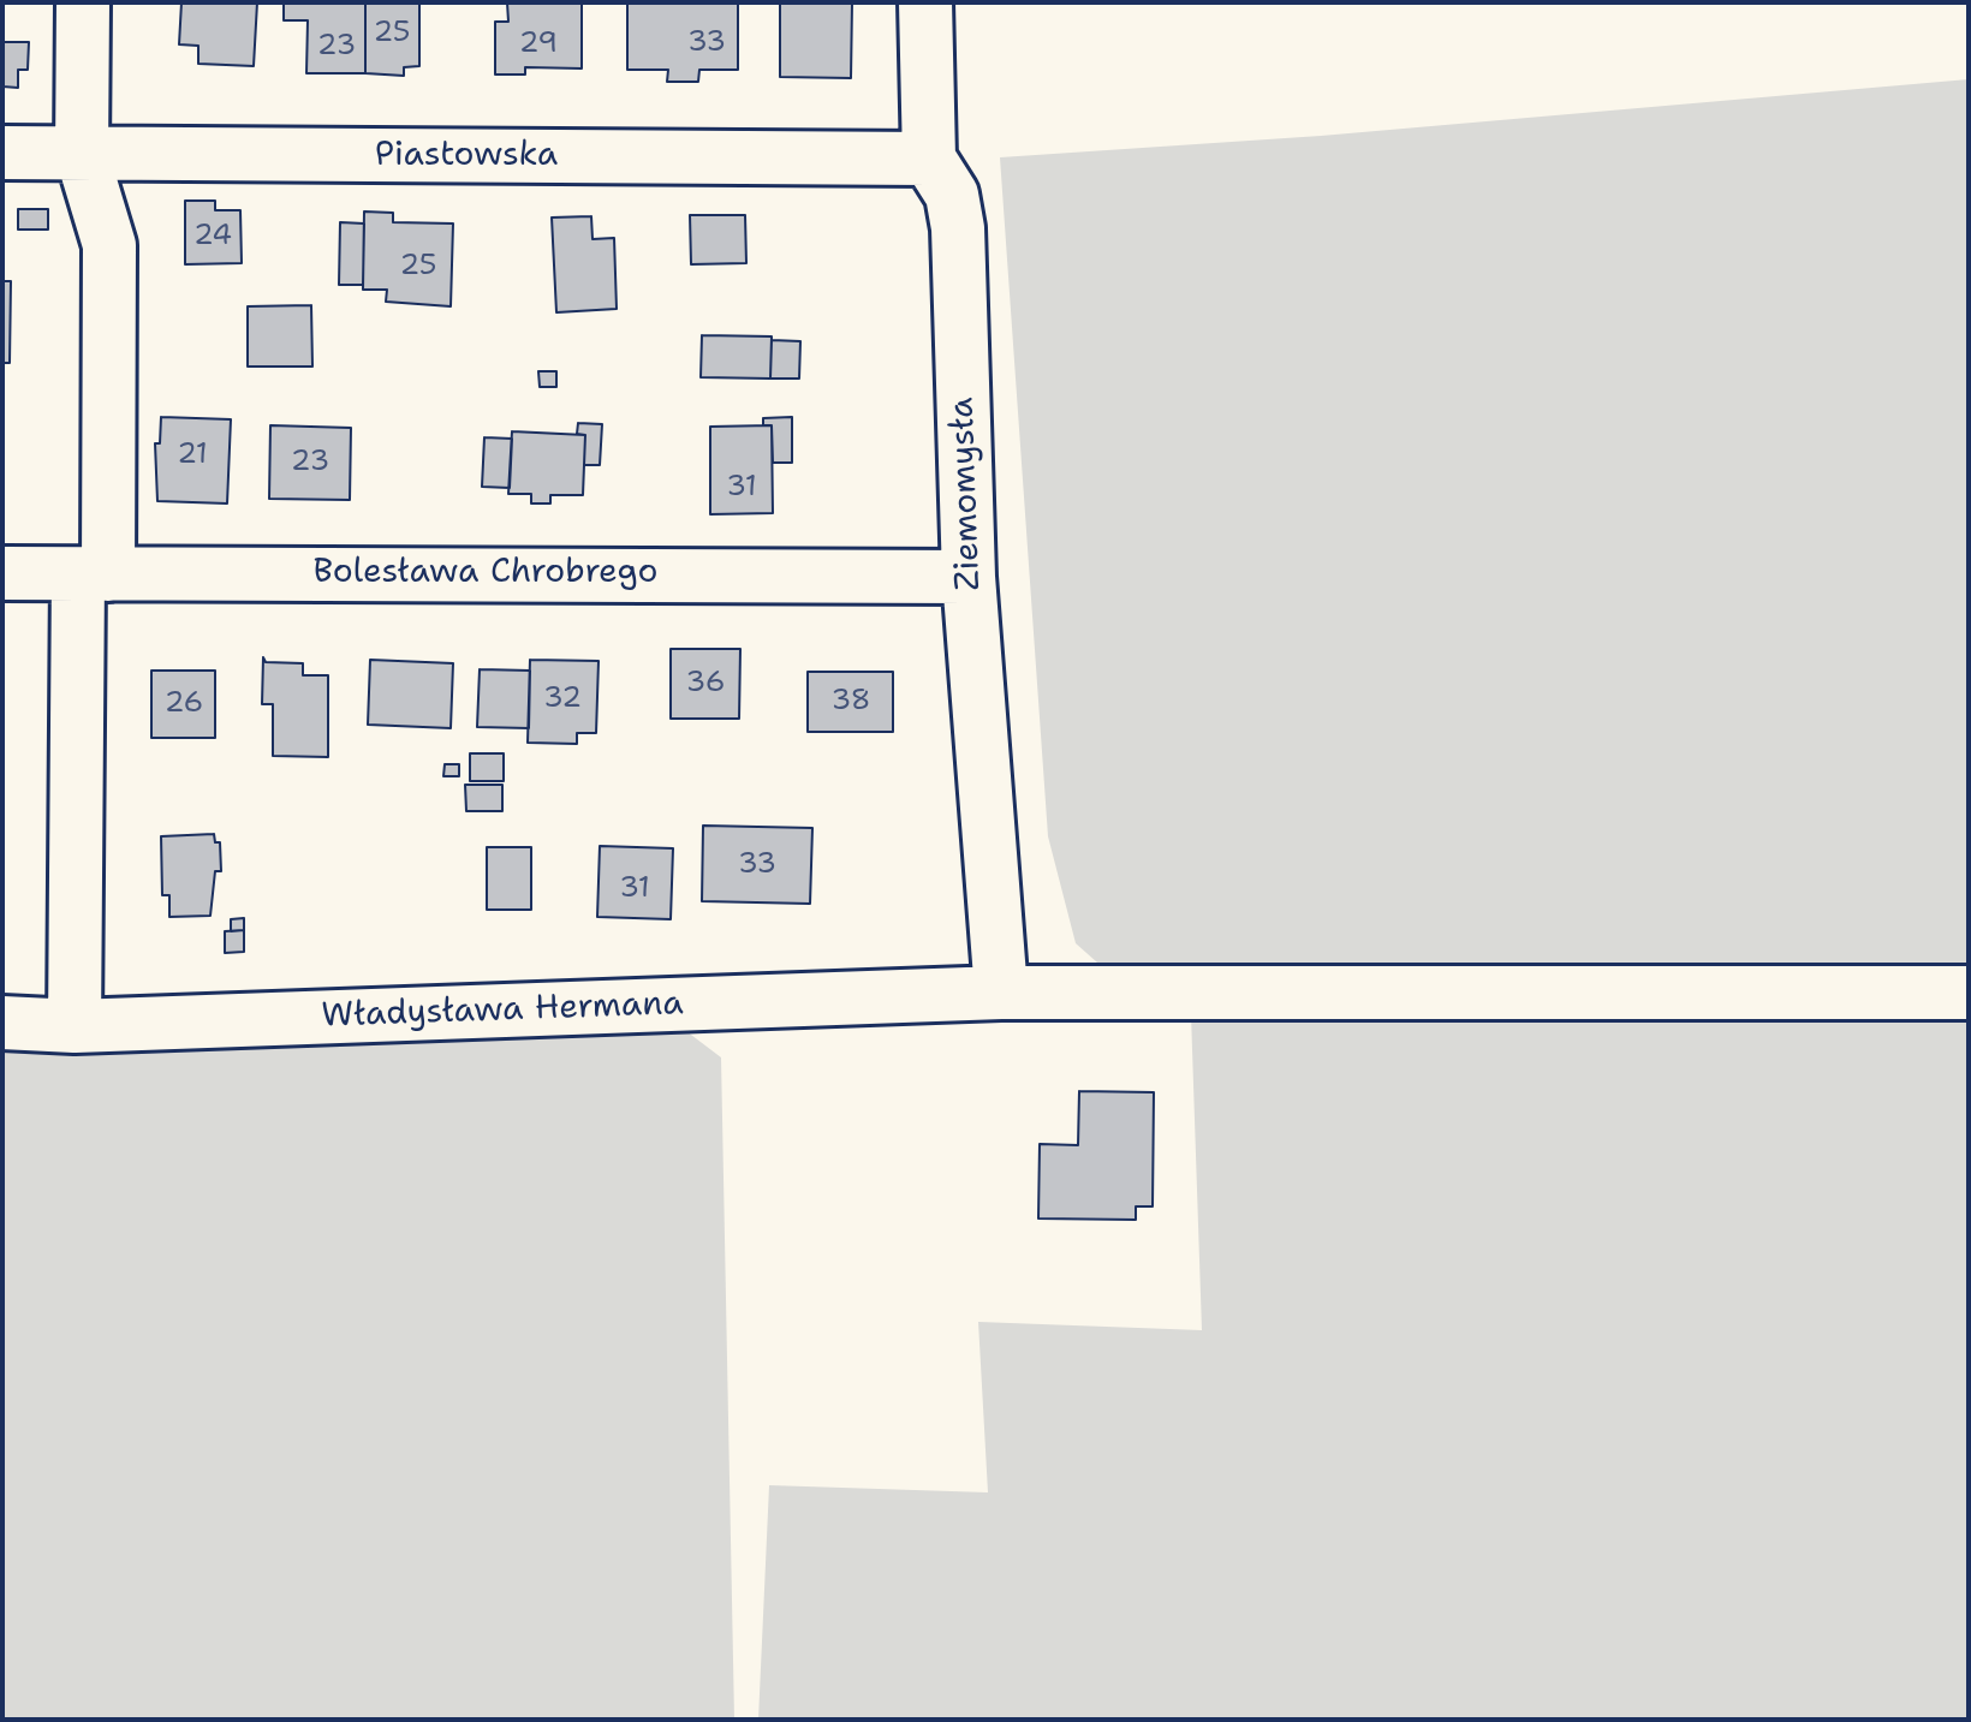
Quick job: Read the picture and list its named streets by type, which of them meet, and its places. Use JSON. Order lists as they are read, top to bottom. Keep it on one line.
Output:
{"streets":{"street":["Piastowska","Ziemomysła","Bolesława Chrobrego","Władysława Hermana"]},"crossings":[["Piastowska","Ziemomysła"],["Ziemomysła","Bolesława Chrobrego"],["Ziemomysła","Władysława Hermana"]],"house_numbers":["25","33","29","23","24","25","21","23","31","36","32","38","26","33","31"]}
